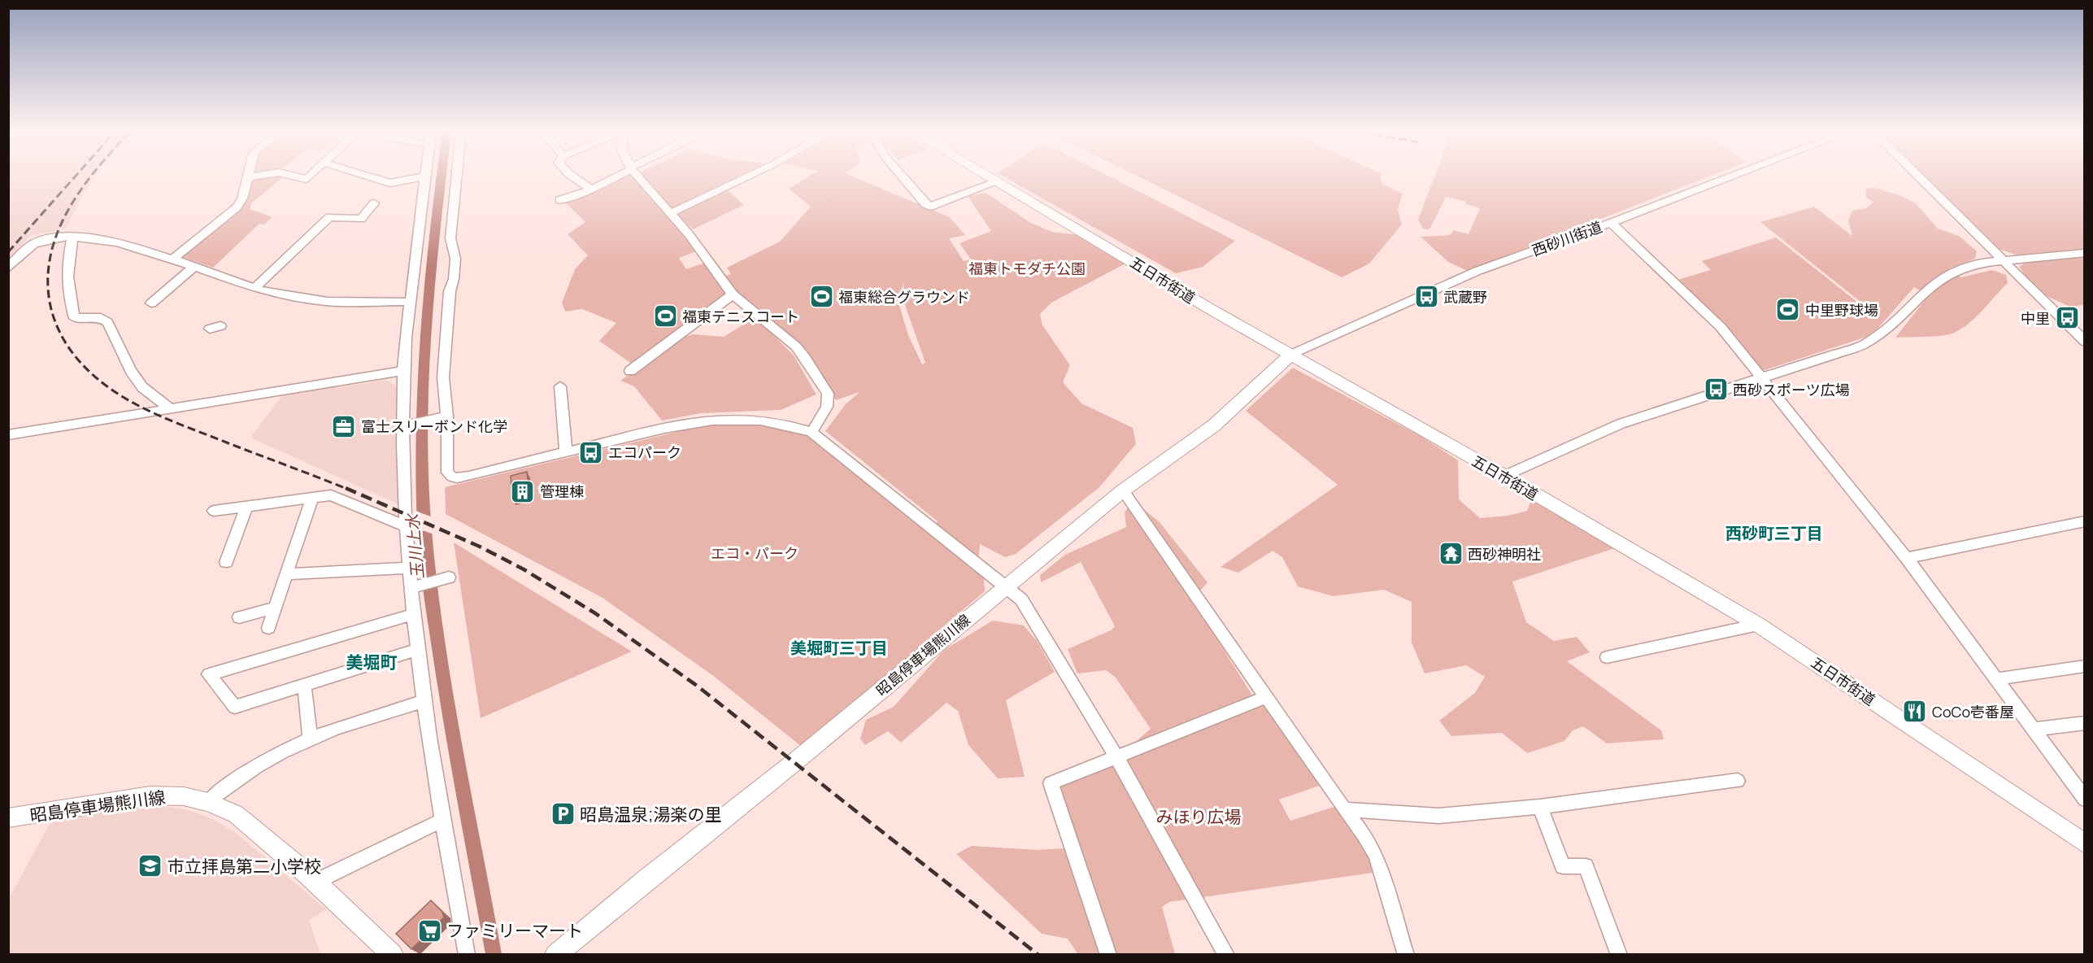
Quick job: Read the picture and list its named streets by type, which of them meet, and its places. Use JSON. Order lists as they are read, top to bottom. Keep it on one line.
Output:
{"streets":{"main road":["五日市街道","昭島停車場熊川線"],"street":["西砂川街道"]},"crossings":[["西砂川街道","五日市街道"],["西砂川街道","昭島停車場熊川線"],["五日市街道","昭島停車場熊川線"]],"districts":["西砂町三丁目","美堀町三丁目","美堀町"],"water":["玉川上水"],"parks":["福東トモダチ公園","エコ・パーク","みほり広場"],"places":{"sports":["福東総合グラウンド","中里野球場","福東テニスコート"],"bus stop":["武蔵野","中里","西砂スポーツ広場","エコパーク"],"office":["富士スリーボンド化学"],"building":["管理棟"],"temple":["西砂神明社"],"restaurant":["CoCo壱番屋"],"parking":["昭島温泉;湯楽の里"],"school or university":["市立拝島第二小学校"],"supermarket":["ファミリーマート"]}}
